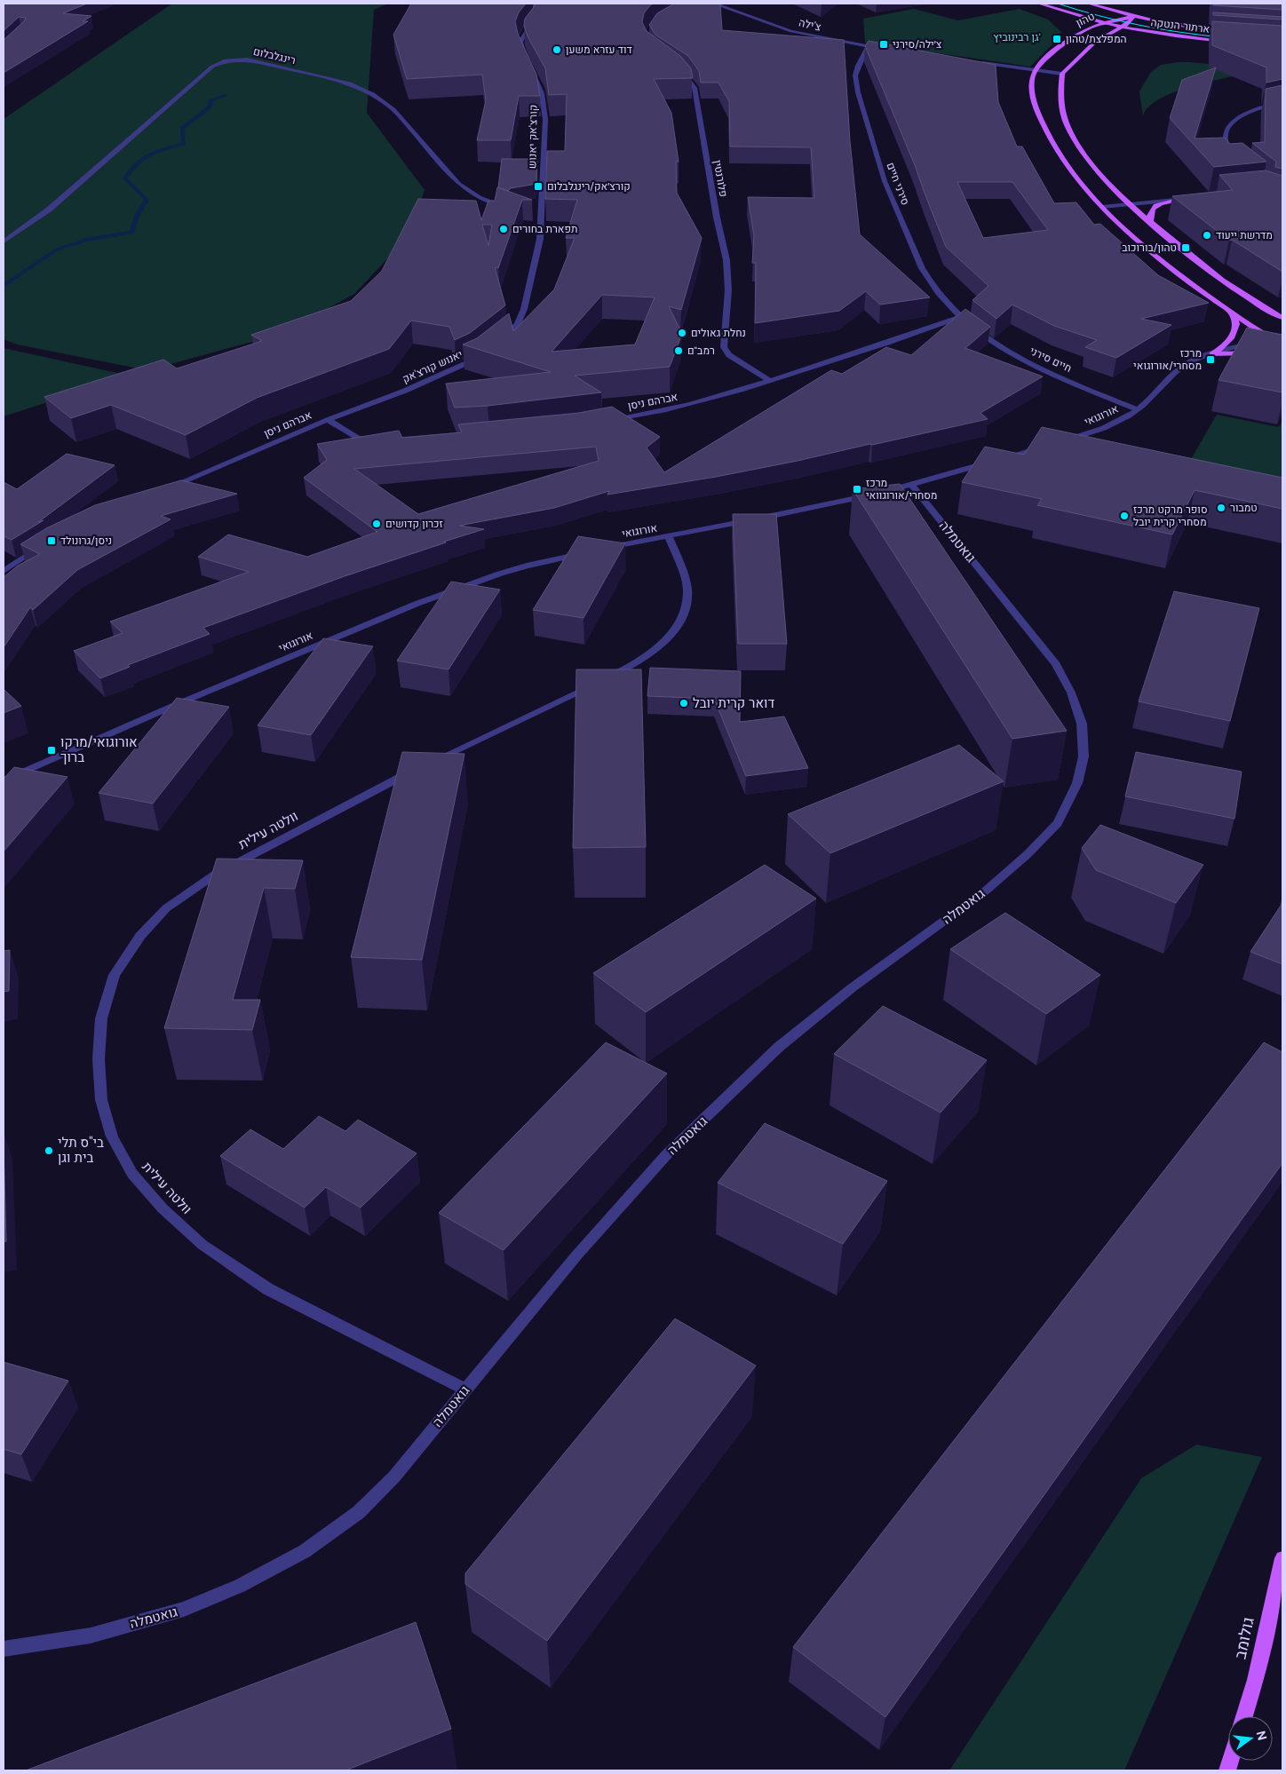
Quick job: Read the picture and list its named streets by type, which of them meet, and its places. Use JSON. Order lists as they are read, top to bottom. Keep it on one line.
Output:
{"streets":{"main road":["טהון","ארתור הנטקה","גולומב"],"street":["צ'ילה","רינגלבלום","קורצ'אק יאנוש","פלורנטין","סירני חיים","חיים סירני","יאנוש קורצ'אק","אברהם ניסן","אורוגואי","גואטמלה","וולטה עילית"]},"crossings":[["טהון","ארתור הנטקה"],["צ'ילה","סירני חיים"],["פלורנטין","אברהם ניסן"],["סירני חיים","חיים סירני"],["סירני חיים","אברהם ניסן"],["חיים סירני","אברהם ניסן"],["חיים סירני","אורוגואי"],["יאנוש קורצ'אק","אברהם ניסן"],["אורוגואי","גואטמלה"],["אורוגואי","וולטה עילית"],["גואטמלה","וולטה עילית"]],"parks":["גן רבינוביץ'"],"places":{"transit":["המפלצת/טהון","צ׳ילה/סירני","קורצ׳אק/רינגלבלום","טהון/בורוכוב","מרכז מסחרי/אורוגואי","מרכז מסחרי/אורוגוואי","ניסן/גרונולד","אורוגואי/מרקו ברוך"],"other":["דוד עזרא משען","תפארת בחורים","מדרשת ייעוד","נחלת גאולים","רמב\"ם","טמבור","סופר מרקט מרכז מסחרי קרית יובל","זכרון קדושים","דואר קרית יובל","בי\"ס תלי בית וגן"]},"north":"right"}
